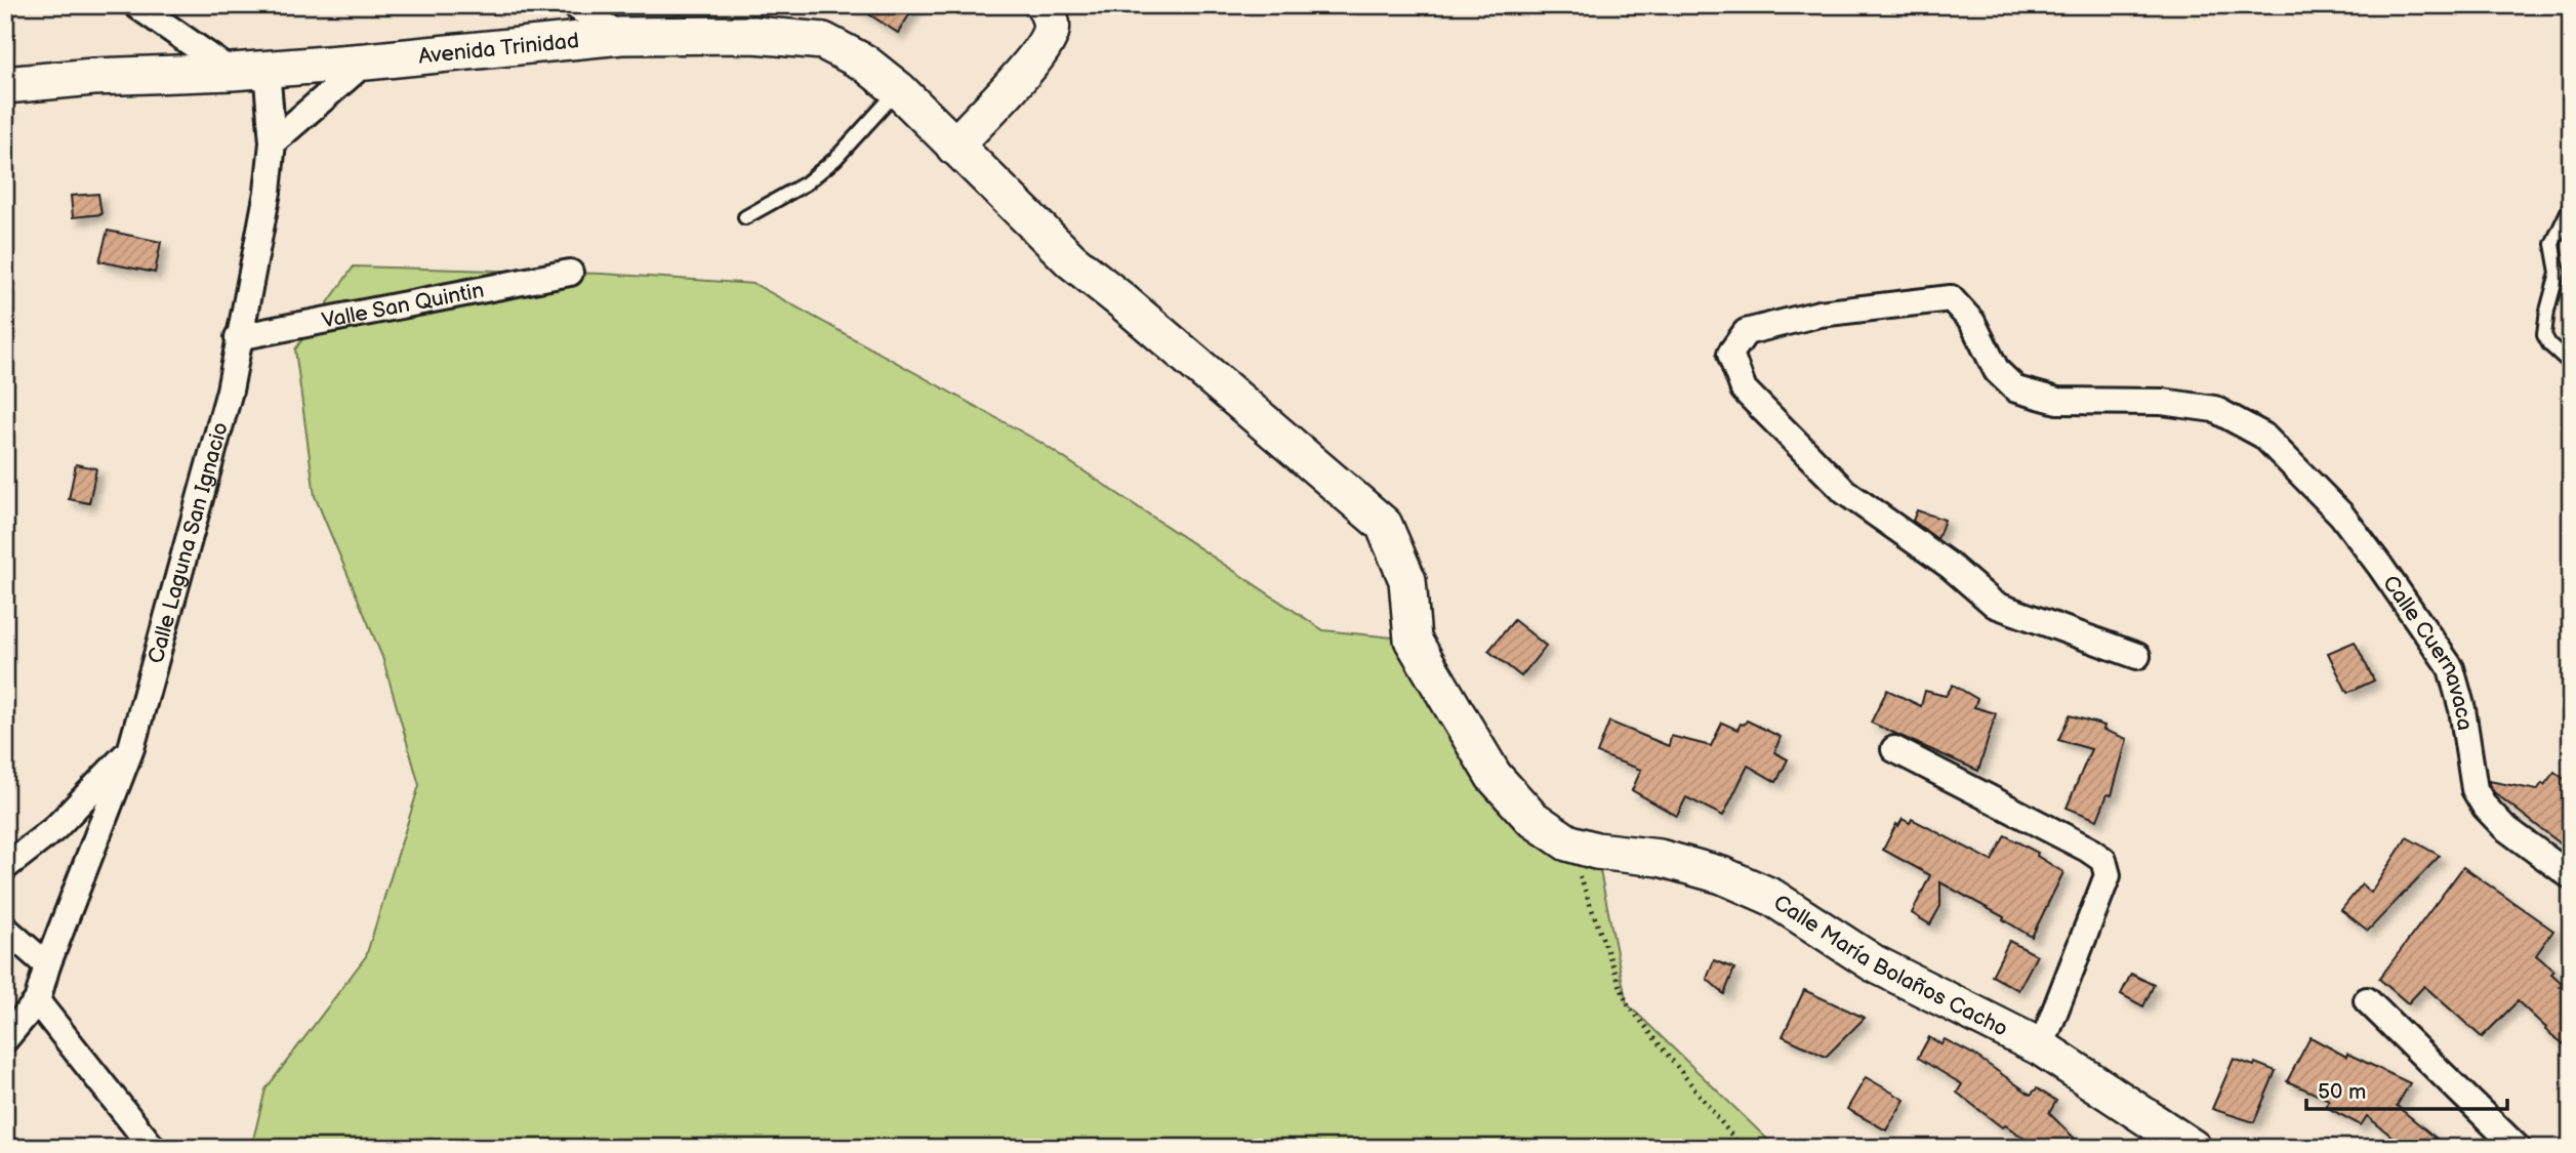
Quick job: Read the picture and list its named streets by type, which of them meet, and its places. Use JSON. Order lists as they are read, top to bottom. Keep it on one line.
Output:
{"streets":{"street":["Avenida Trinidad","Valle San Quintin","Calle Laguna San Ignacio","Calle Cuernavaca","Calle María Bolaños Cacho"]},"crossings":[["Avenida Trinidad","Calle Laguna San Ignacio"],["Avenida Trinidad","Calle María Bolaños Cacho"],["Valle San Quintin","Calle Laguna San Ignacio"]],"scale_bar":"50 m"}
